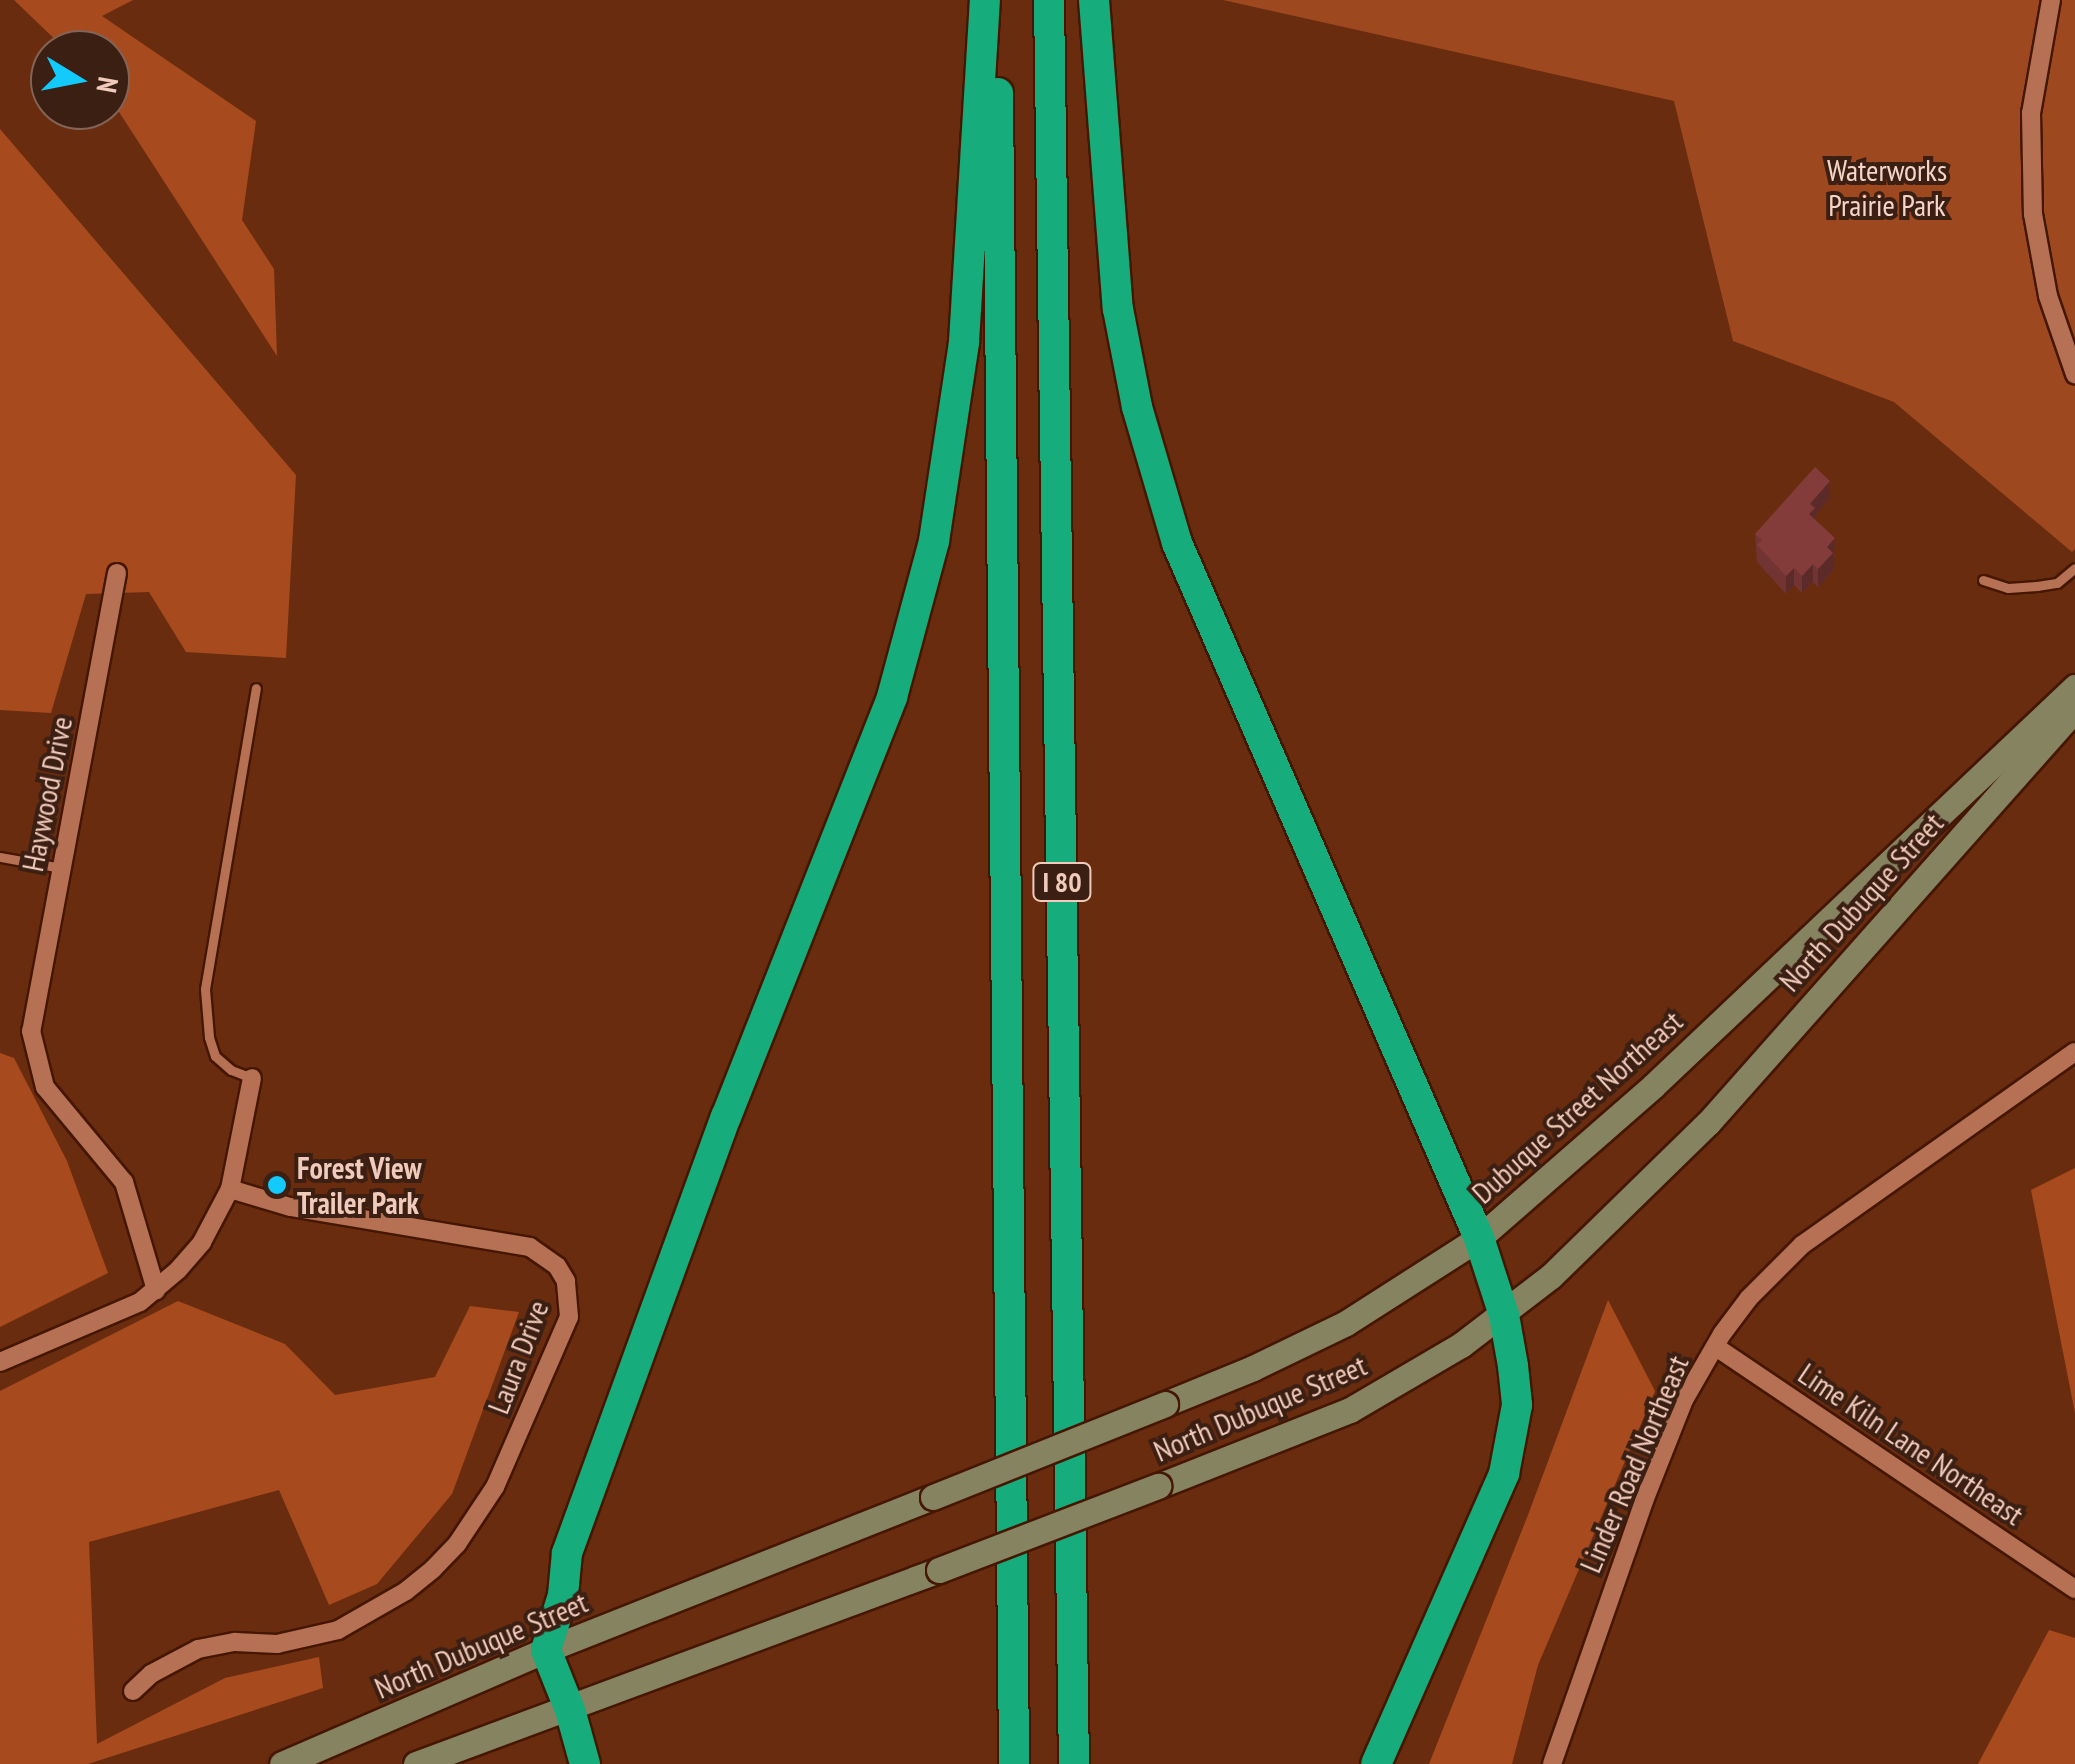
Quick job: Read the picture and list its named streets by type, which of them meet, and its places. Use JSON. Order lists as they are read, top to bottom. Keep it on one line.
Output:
{"streets":{"highway":["I 80"],"main road":["North Dubuque Street","Dubuque Street Northeast"],"street":["Haywood Drive","Laura Drive","Lime Kiln Lane Northeast","Linder Road Northeast"]},"crossings":[["North Dubuque Street","Dubuque Street Northeast"],["Lime Kiln Lane Northeast","Linder Road Northeast"]],"parks":["Waterworks Prairie Park"],"places":["Forest View Trailer Park"],"north":"right"}
